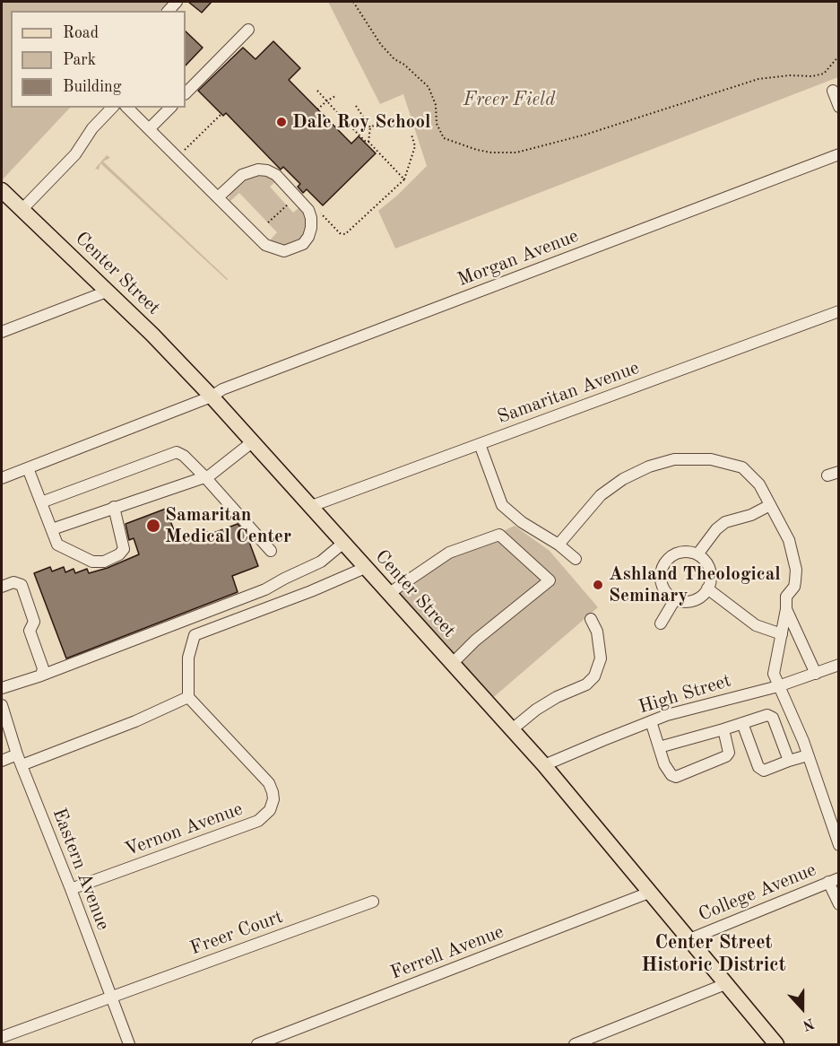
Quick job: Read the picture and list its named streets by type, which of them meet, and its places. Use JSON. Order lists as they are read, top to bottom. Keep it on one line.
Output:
{"streets":{"main road":["Center Street"],"street":["Morgan Avenue","Samaritan Avenue","High Street","Vernon Avenue","Eastern Avenue","College Avenue","Freer Court","Ferrell Avenue"]},"crossings":[["Morgan Avenue","Center Street"],["Center Street","Samaritan Avenue"],["Center Street","High Street"],["Center Street","College Avenue"],["Center Street","Ferrell Avenue"],["Vernon Avenue","Eastern Avenue"],["Eastern Avenue","Freer Court"]],"districts":["Center Street Historic District"],"parks":["Freer Field"],"places":["Dale Roy School","Samaritan Medical Center","Ashland Theological Seminary"],"legend":["Road","Park","Building"],"north":"bottom"}
